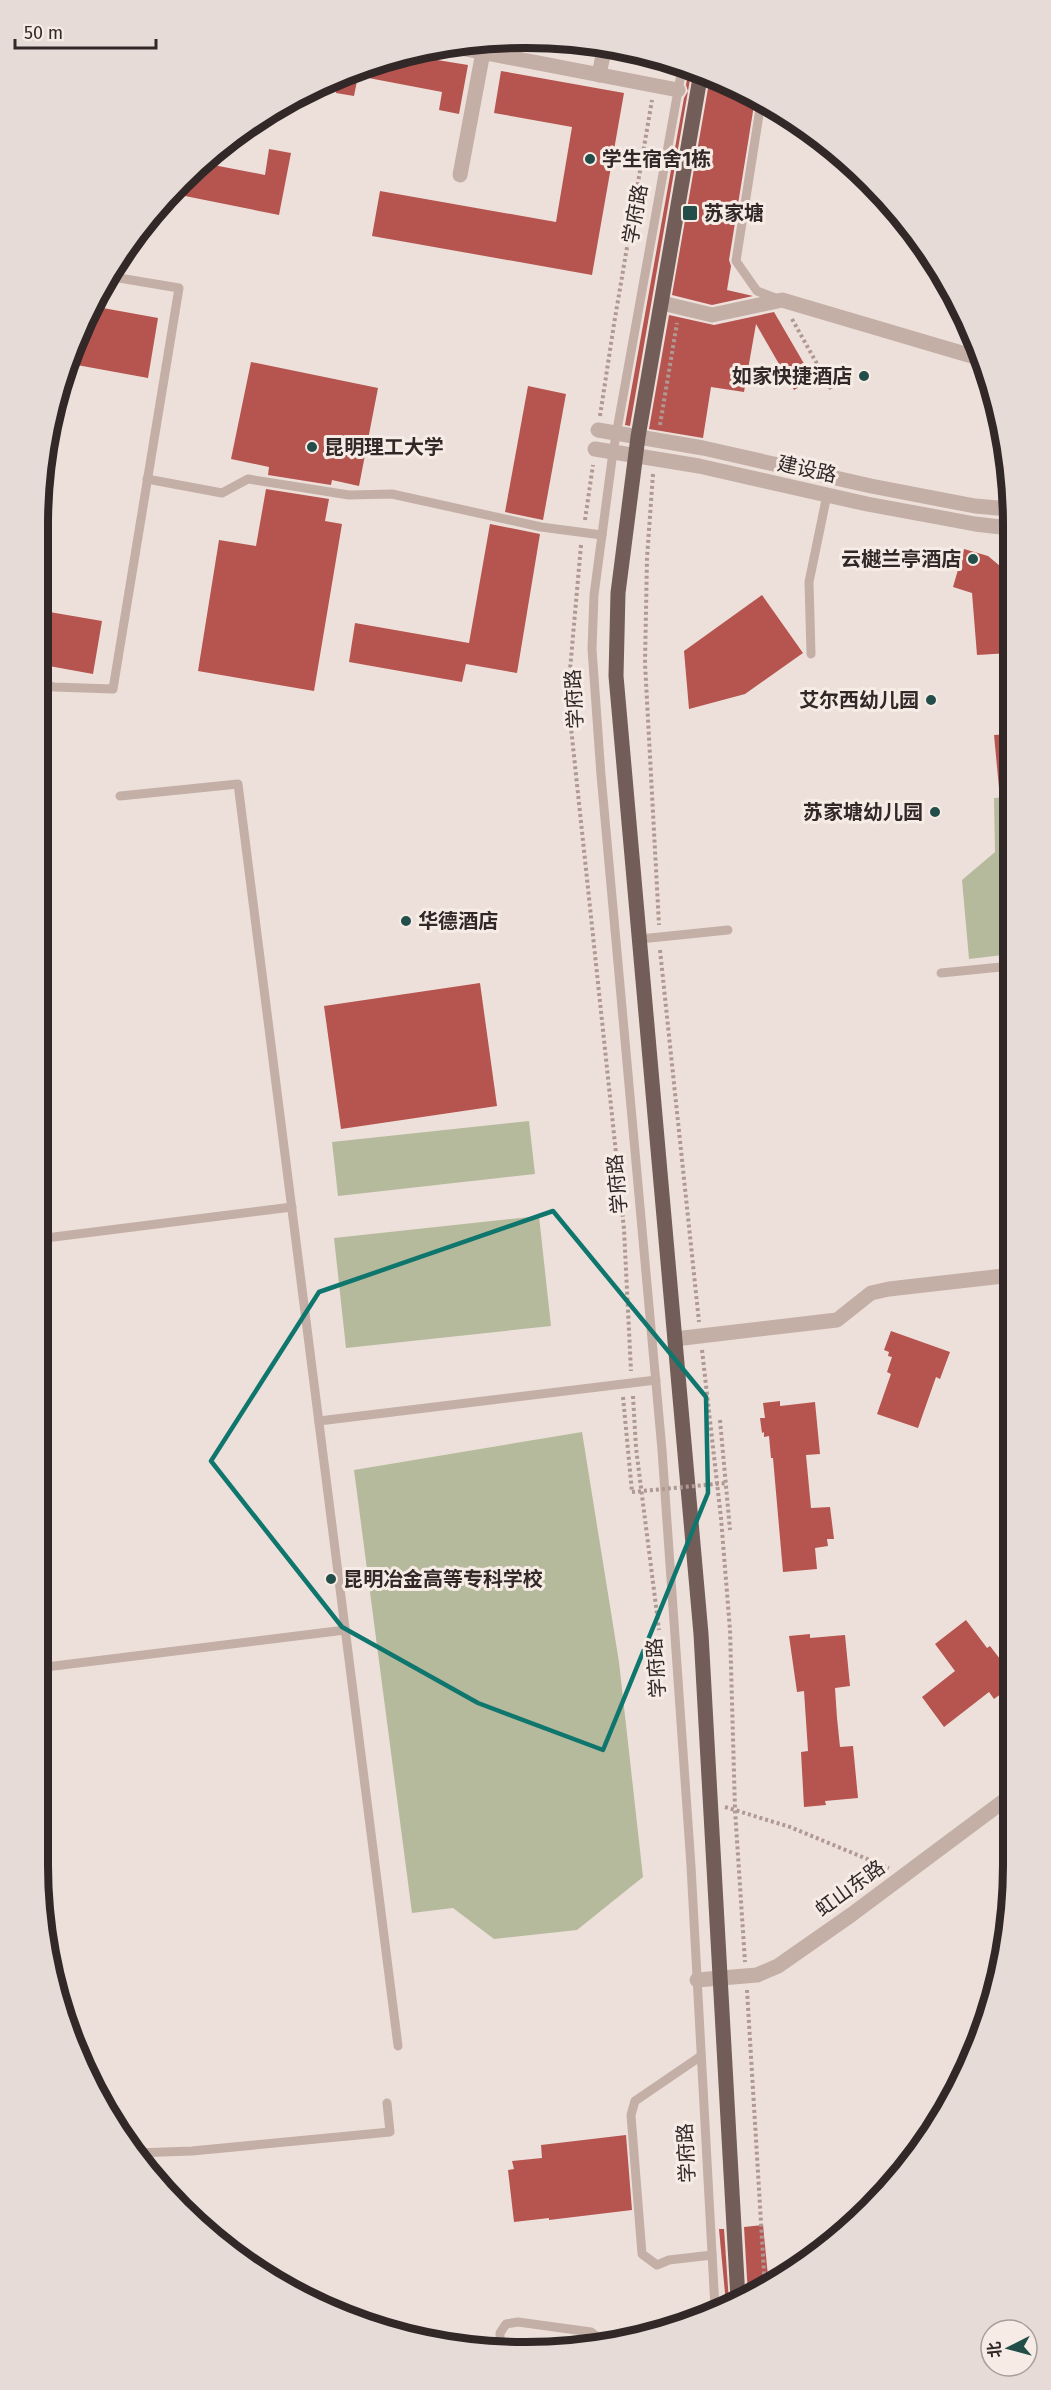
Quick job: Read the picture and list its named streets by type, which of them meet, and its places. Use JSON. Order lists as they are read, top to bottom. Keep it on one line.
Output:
{"streets":{"main road":["学府路"],"street":["建设路","虹山东路"]},"crossings":[["学府路","建设路"],["学府路","虹山东路"]],"places":{"other":["学生宿舍1栋","如家快捷酒店","昆明理工大学","云樾兰亭酒店","艾尔西幼儿园","苏家塘幼儿园","华德酒店","昆明冶金高等专科学校"],"transit":["苏家塘"]},"scale_bar":"50 m","north":"left"}
